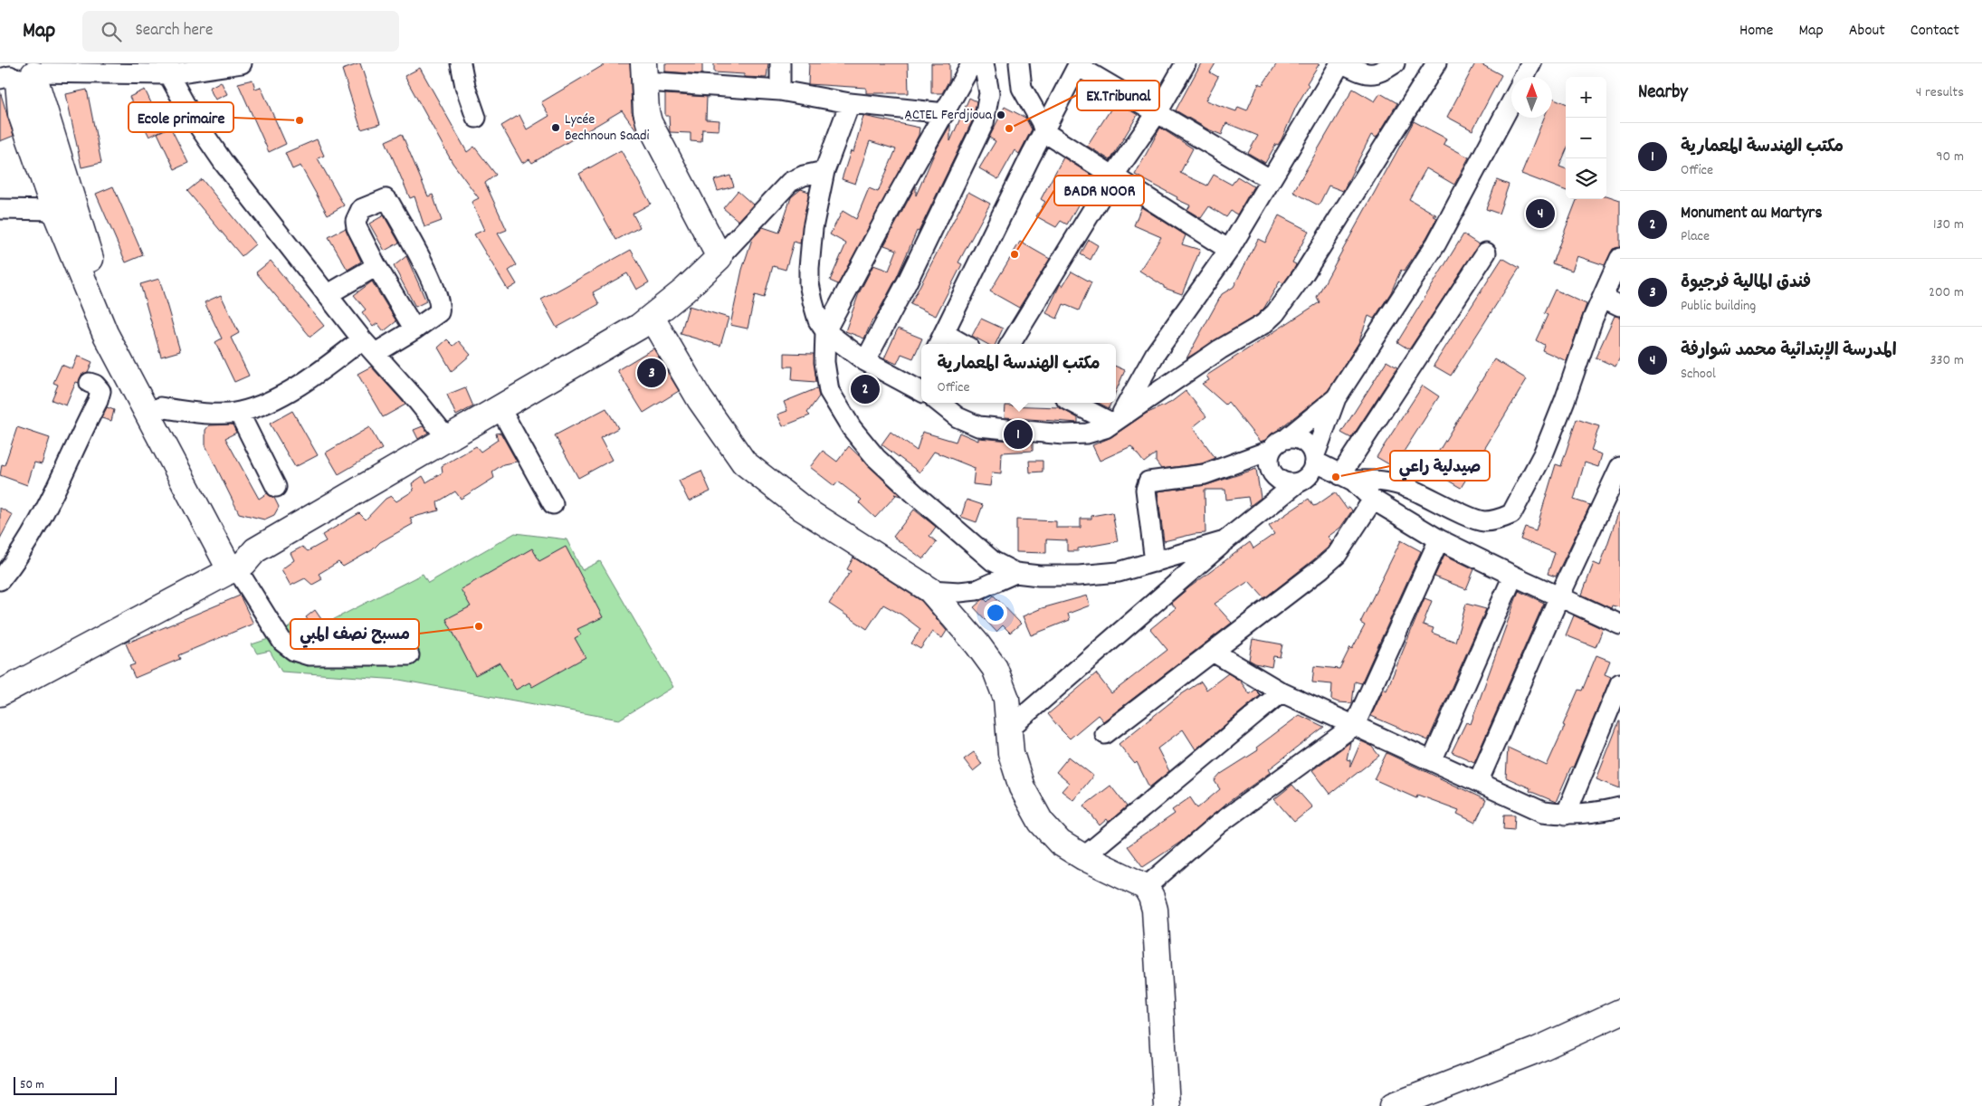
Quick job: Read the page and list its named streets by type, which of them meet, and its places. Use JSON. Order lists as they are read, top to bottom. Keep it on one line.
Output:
{"places":["ACTEL Ferdjioua","Ecole primaire","Lycée Bechnoun Saadi","EX.Tribunal","BADR NOOR","صيدلية راعي","مسبح نصف المبي"],"scale_bar":"50 m","north":"top","page":{"header":"Map","search":"Search here","nav":["Home","Map","About","Contact"],"heading":["Nearby","4 results"],"map_buttons":["+","−"],"list":[{"mark":"1","name":"مكتب الهندسة المعمارية","note":"Office","value":"90 m"},{"mark":"2","name":"Monument au Martyrs","note":"Place","value":"130 m"},{"mark":"3","name":"فندق المالية فرجيوة","note":"Public building","value":"200 m"},{"mark":"4","name":"المدرسة الإبتدائية محمد شوارفة","note":"School","value":"330 m"}],"pins":["4","3","2","1"],"popup":["مكتب الهندسة المعمارية","Office"],"scale":"50 m"}}
